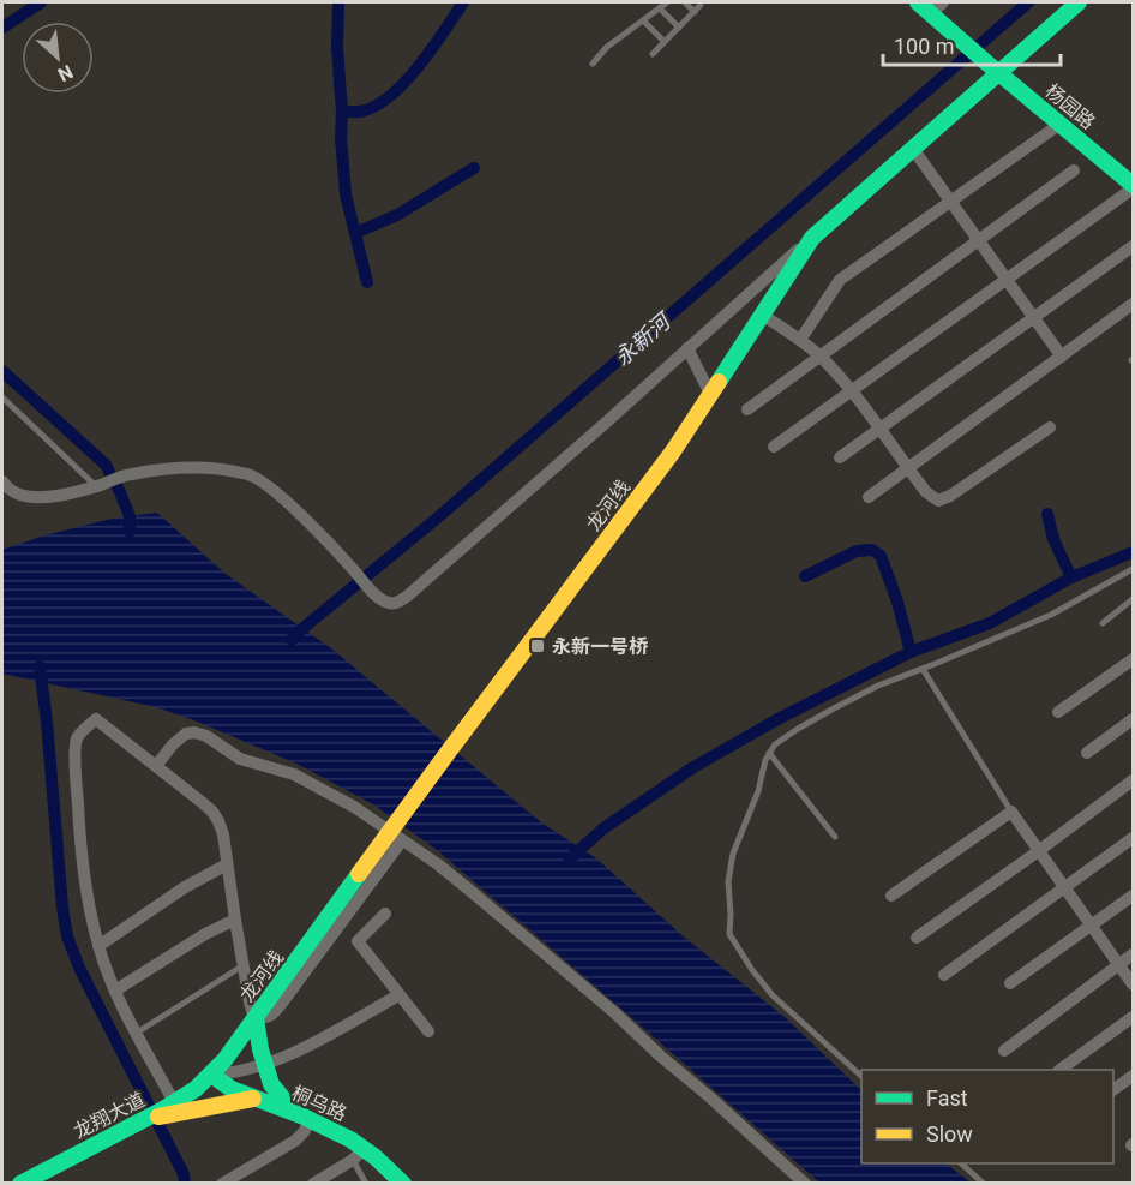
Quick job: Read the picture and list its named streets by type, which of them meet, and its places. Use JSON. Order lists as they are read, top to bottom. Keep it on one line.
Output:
{"streets":{"street":["杨园路","龙河线","桐乌路","龙翔大道"]},"crossings":[["杨园路","龙河线"],["龙河线","桐乌路"],["龙河线","龙翔大道"],["桐乌路","龙翔大道"]],"water":["永新河"],"places":{"transit":["永新一号桥"]},"legend":["Fast","Slow"],"scale_bar":"100 m","north":"bottom right"}
